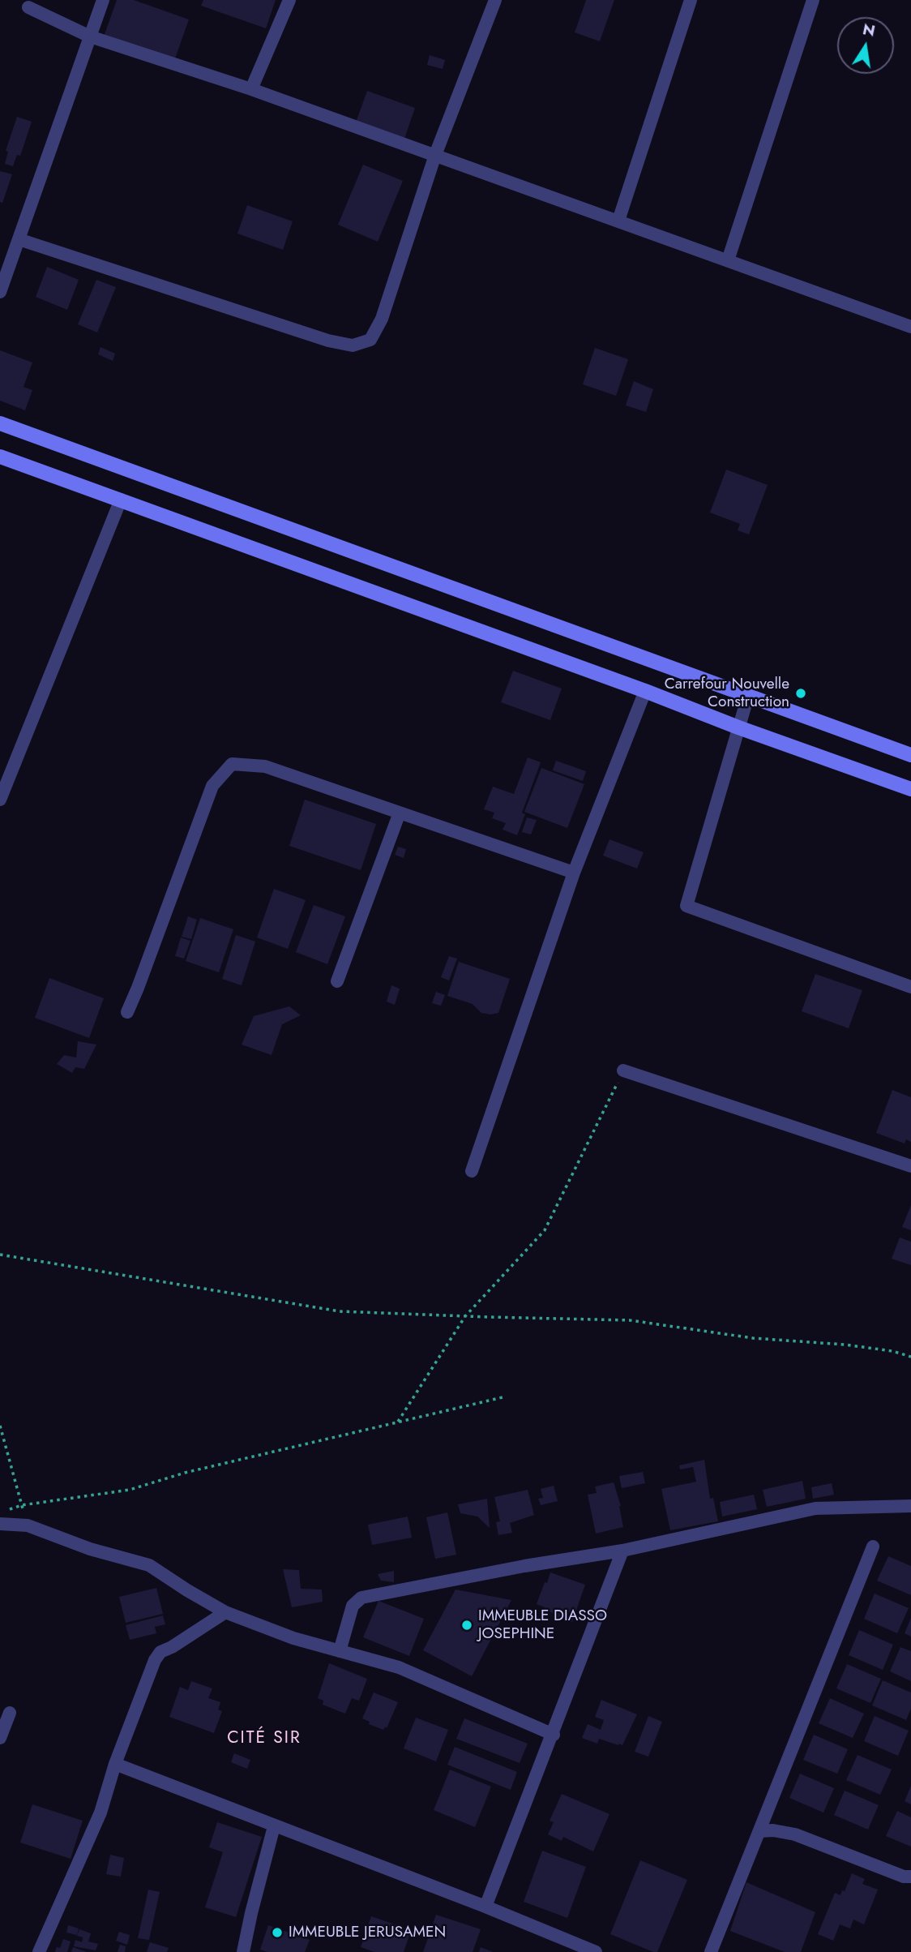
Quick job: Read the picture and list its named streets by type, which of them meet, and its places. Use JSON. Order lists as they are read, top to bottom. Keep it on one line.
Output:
{"districts":["CITÉ SIR"],"places":["Carrefour Nouvelle Construction","IMMEUBLE DIASSO JOSEPHINE","IMMEUBLE JERUSAMEN"],"north":"top"}
